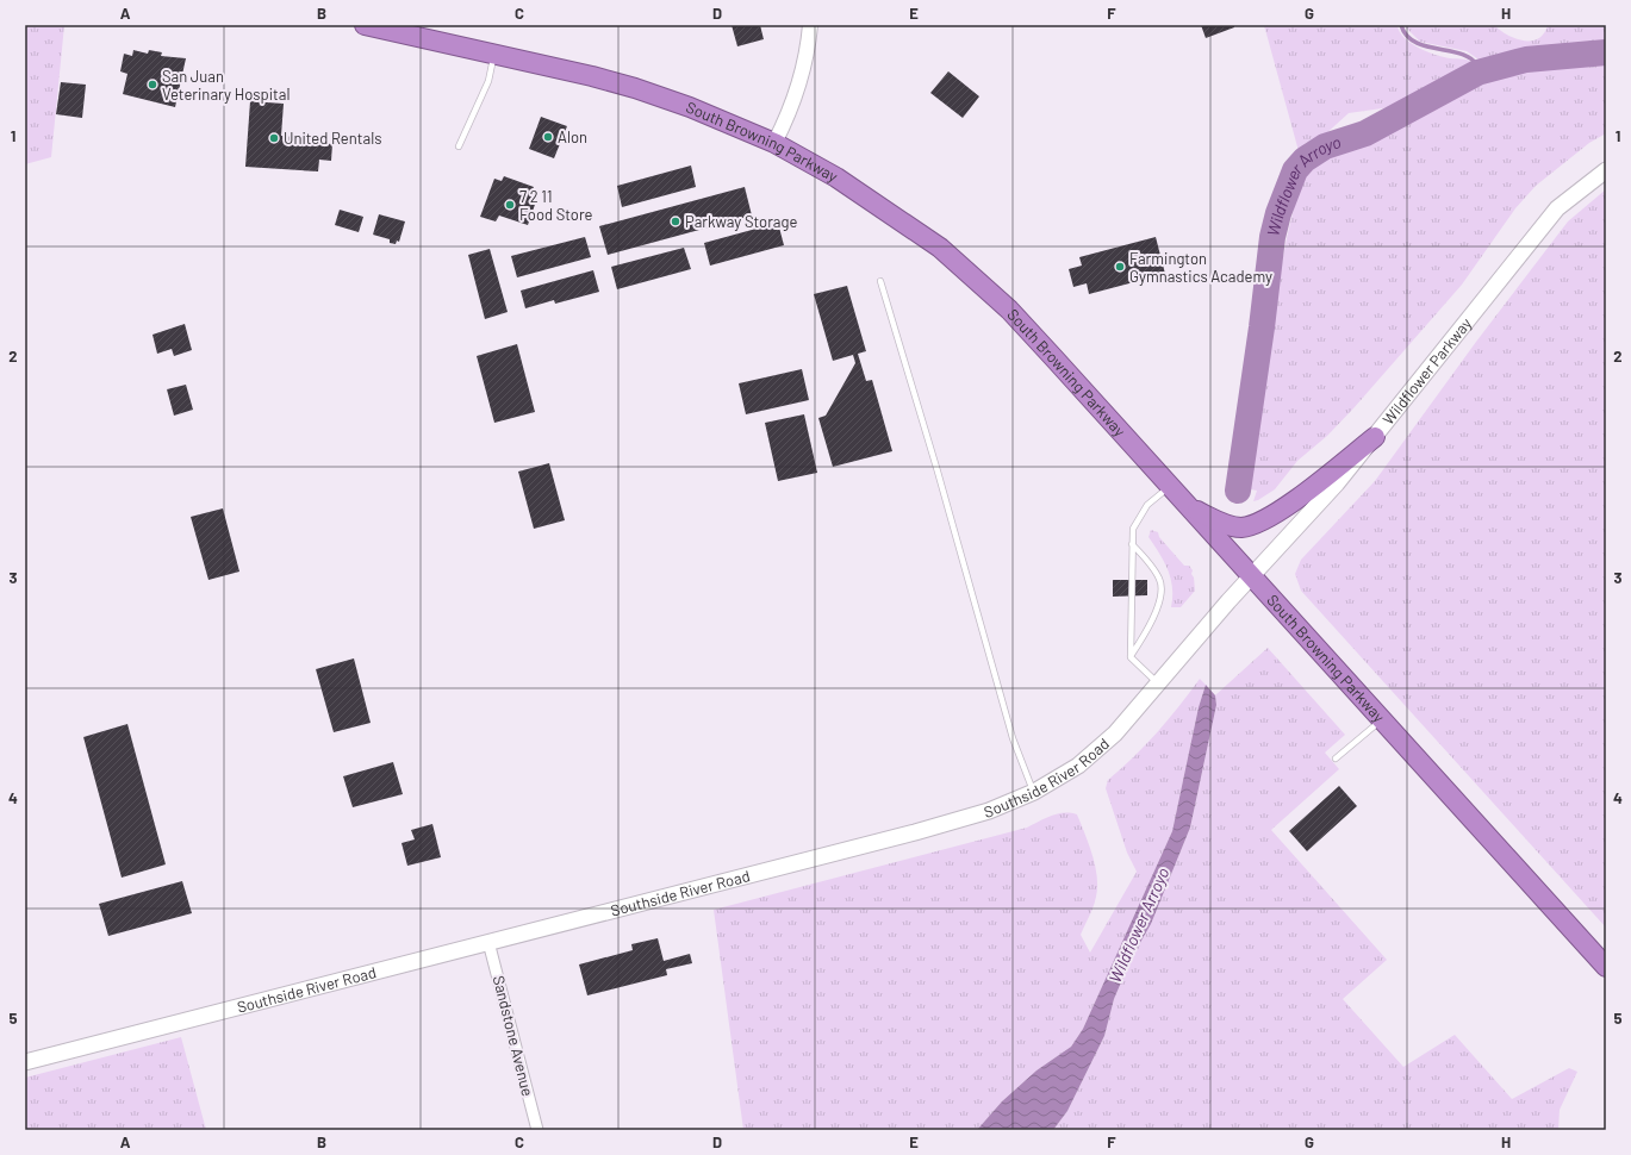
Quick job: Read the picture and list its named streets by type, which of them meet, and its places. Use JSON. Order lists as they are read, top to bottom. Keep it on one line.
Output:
{"streets":{"highway":["South Browning Parkway"],"main road":["Wildflower Parkway","Southside River Road"],"street":["Sandstone Avenue"]},"crossings":[["South Browning Parkway","Wildflower Parkway"],["South Browning Parkway","Southside River Road"],["Wildflower Parkway","Southside River Road"],["Southside River Road","Sandstone Avenue"]],"water":["Wildflower Arroyo"],"places":["San Juan Veterinary Hospital","Alon","United Rentals","7 2 11 Food Store","Parkway Storage","Farmington Gymnastics Academy"],"grid":{"columns":["A","B","C","D","E","F","G","H"],"rows":["1","2","3","4","5"]}}
